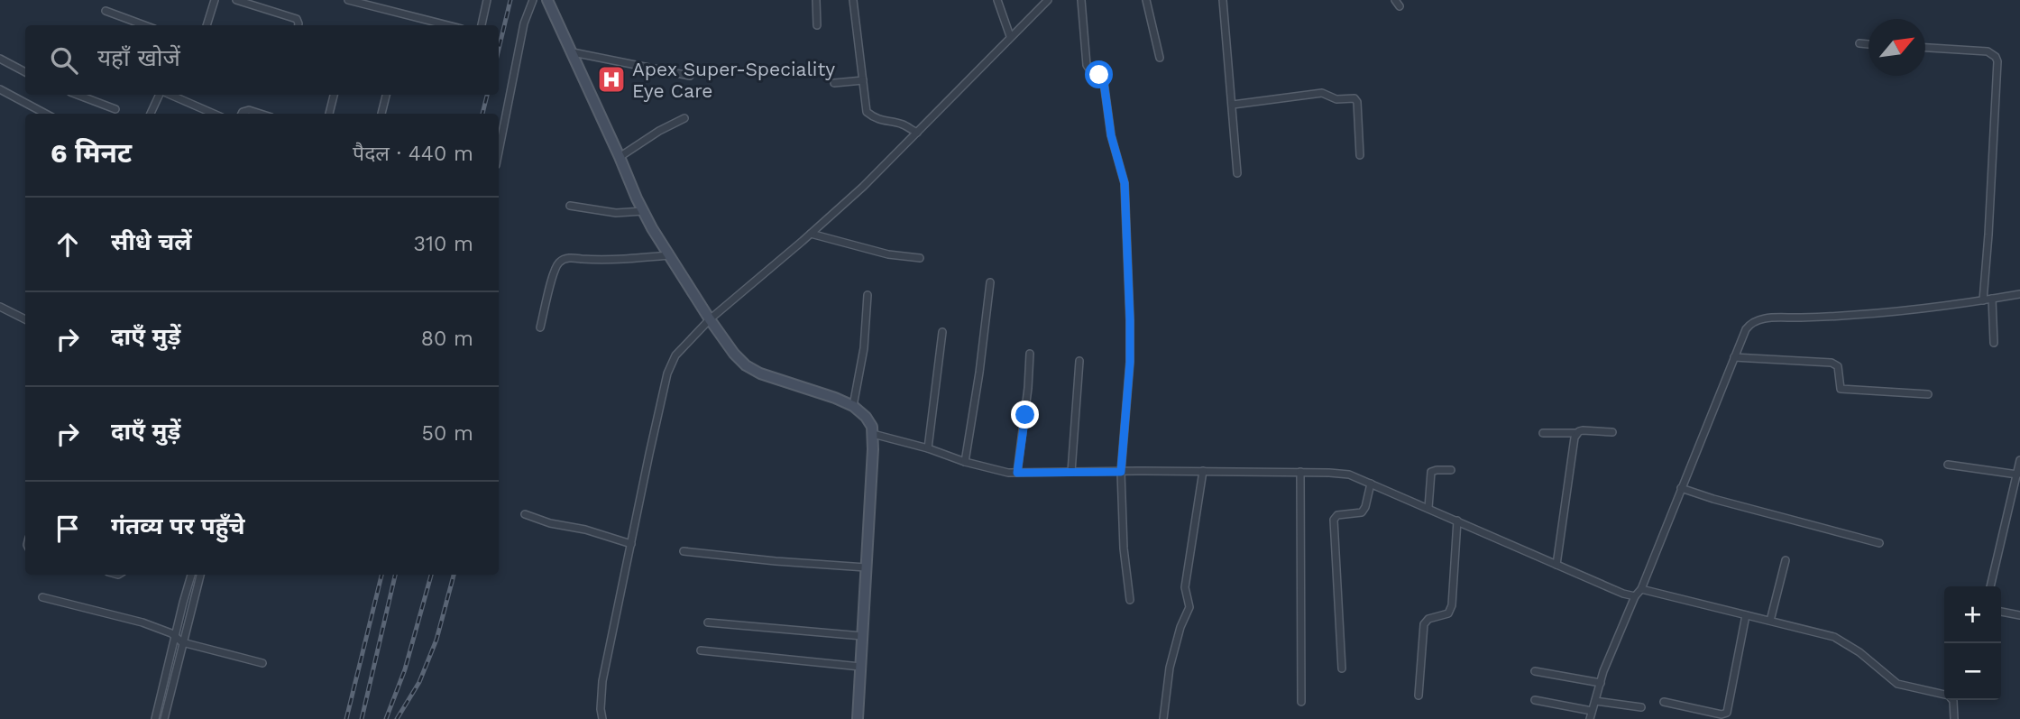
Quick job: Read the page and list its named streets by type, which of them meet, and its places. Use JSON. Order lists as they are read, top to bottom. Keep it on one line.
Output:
{"places":{"hospital":["Apex Super-Speciality Eye Care"]},"north":"top right","page":{"search":"यहाँ खोजें","heading":["6 मिनट","पैदल · 440 m"],"list":[["सीधे चलें","310 m"],["दाएँ मुड़ें","80 m"],["दाएँ मुड़ें","50 m"],"गंतव्य पर पहुँचे"],"map_buttons":["+","−"]}}
